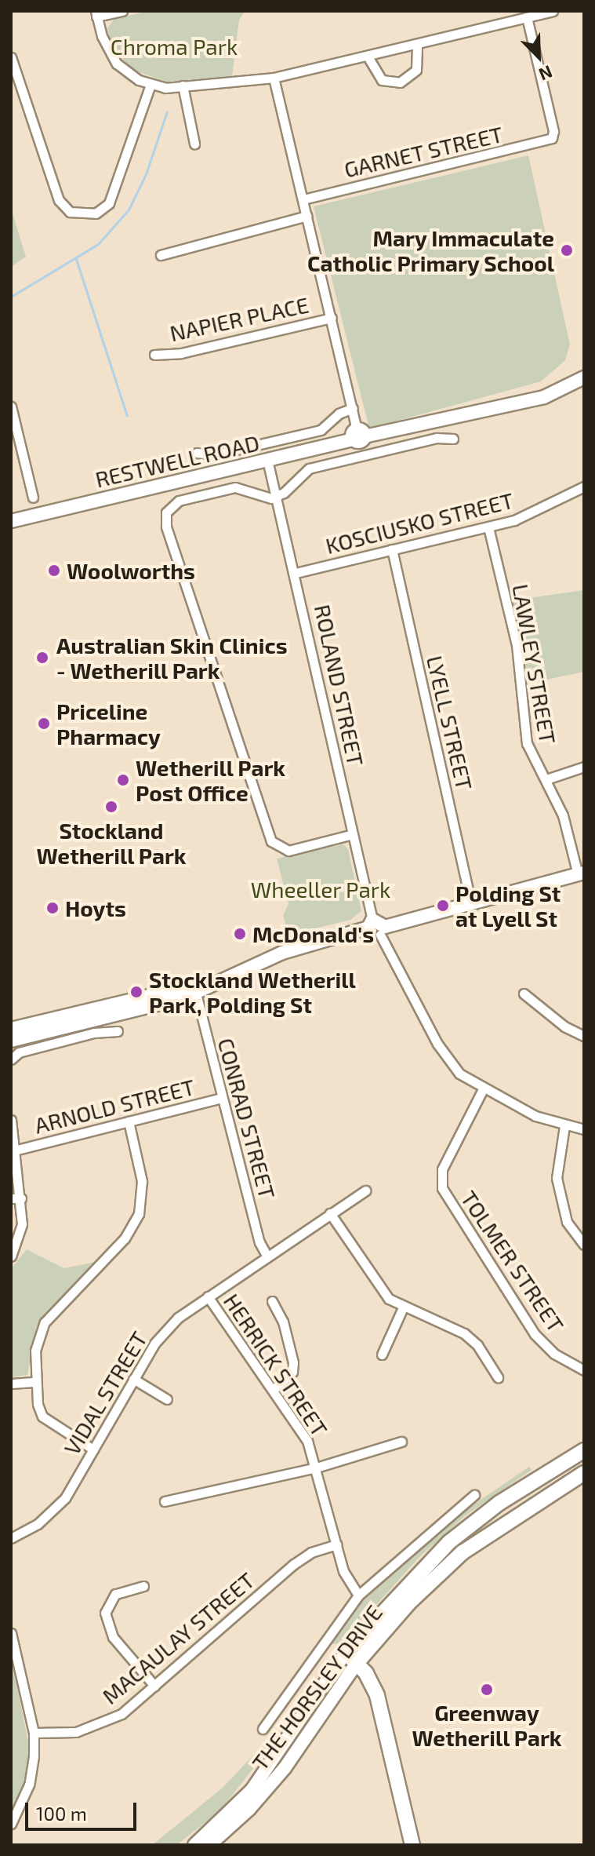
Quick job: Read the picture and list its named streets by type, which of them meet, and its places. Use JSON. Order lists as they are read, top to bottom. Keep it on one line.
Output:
{"streets":{"main road":["RESTWELL ROAD","THE HORSLEY DRIVE"],"street":["GARNET STREET","NAPIER PLACE","KOSCIUSKO STREET","LAWLEY STREET","ROLAND STREET","LYELL STREET","ARNOLD STREET","CONRAD STREET","TOLMER STREET","HERRICK STREET","VIDAL STREET","MACAULAY STREET"]},"crossings":[["RESTWELL ROAD","ROLAND STREET"],["KOSCIUSKO STREET","LAWLEY STREET"],["KOSCIUSKO STREET","ROLAND STREET"],["KOSCIUSKO STREET","LYELL STREET"],["ARNOLD STREET","CONRAD STREET"],["CONRAD STREET","VIDAL STREET"],["HERRICK STREET","VIDAL STREET"],["HERRICK STREET","MACAULAY STREET"]],"parks":["Chroma Park","Wheeller Park"],"places":["Mary Immaculate Catholic Primary School","Woolworths","Australian Skin Clinics - Wetherill Park","Priceline Pharmacy","Wetherill Park Post Office","Stockland Wetherill Park","Polding St at Lyell St","Hoyts","McDonald's","Stockland Wetherill Park, Polding St","Greenway Wetherill Park"],"scale_bar":"100 m","north":"bottom right"}
